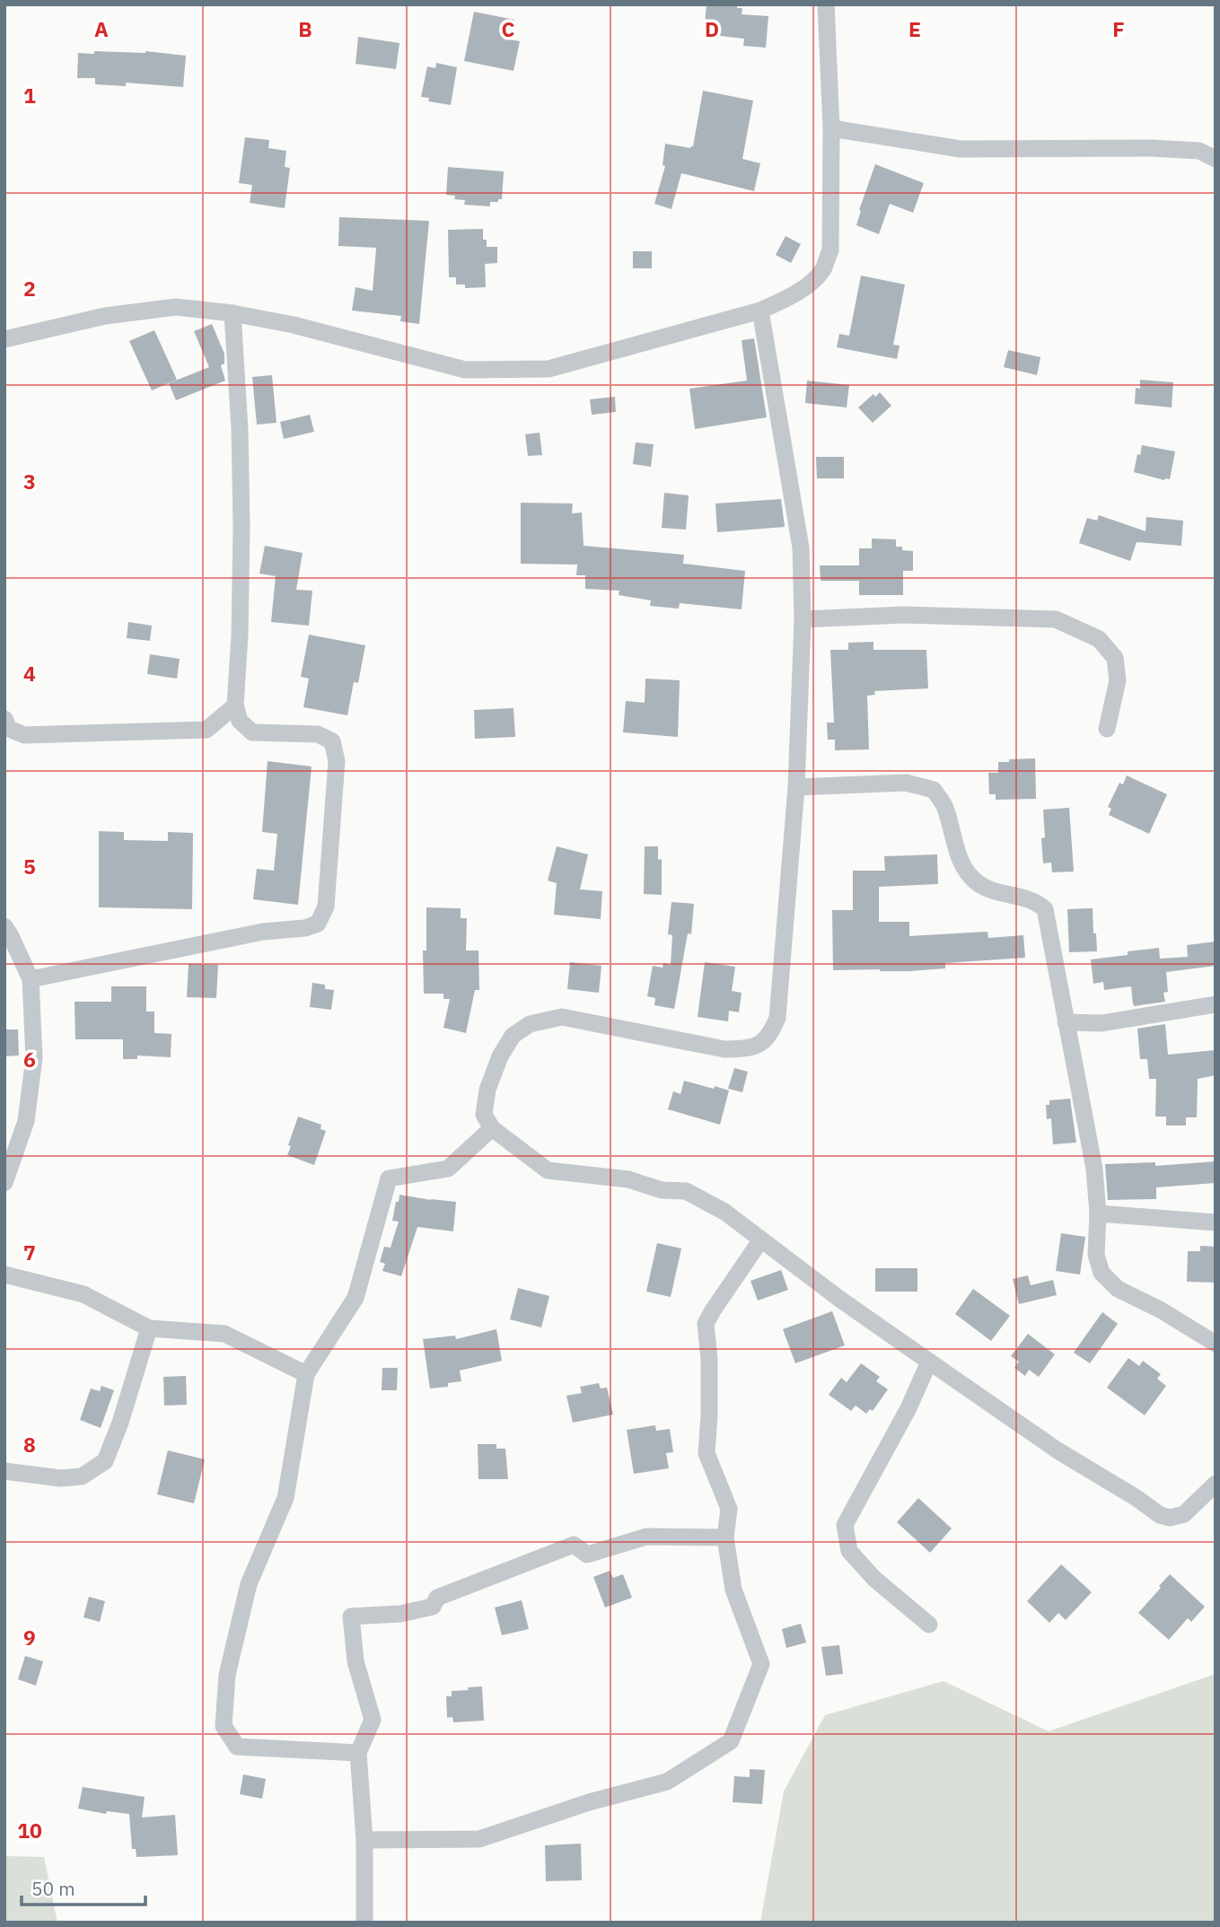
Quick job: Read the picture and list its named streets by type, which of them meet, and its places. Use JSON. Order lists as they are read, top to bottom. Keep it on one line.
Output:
{"scale_bar":"50 m","grid":{"columns":["A","B","C","D","E","F"],"rows":["1","2","3","4","5","6","7","8","9","10"]}}
